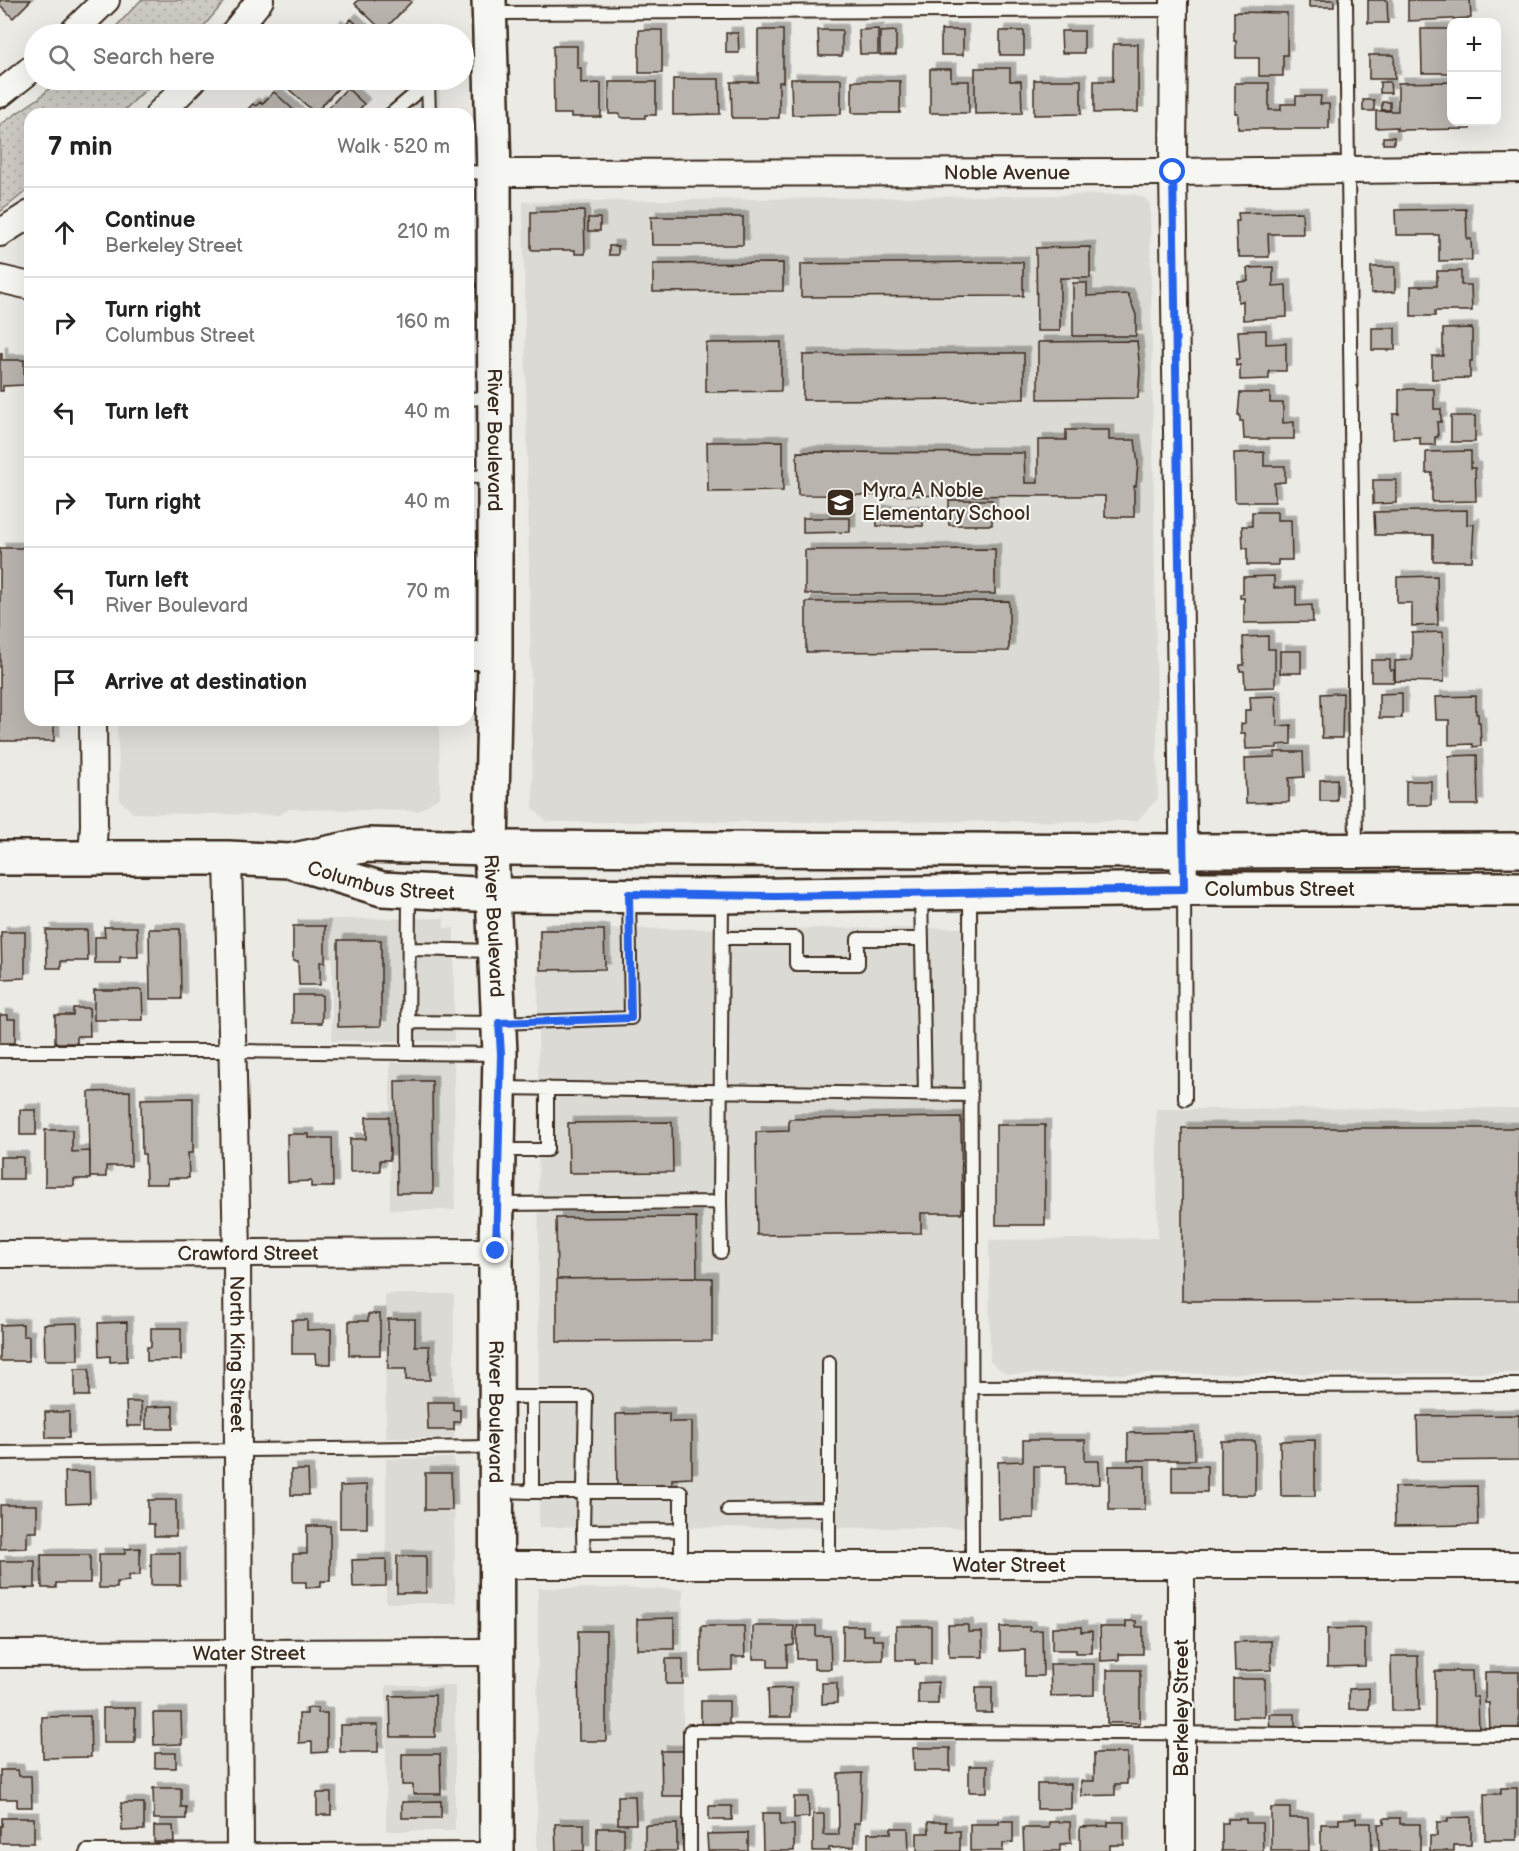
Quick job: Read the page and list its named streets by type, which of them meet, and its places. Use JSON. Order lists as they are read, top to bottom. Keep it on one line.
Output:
{"streets":{"main road":["River Boulevard","Columbus Street"],"street":["Noble Avenue","Crawford Street","North King Street","Water Street","Berkeley Street"]},"crossings":[["Noble Avenue","River Boulevard"],["River Boulevard","Columbus Street"],["River Boulevard","Crawford Street"],["River Boulevard","Water Street"],["Columbus Street","North King Street"],["Crawford Street","North King Street"],["North King Street","Water Street"],["Water Street","Berkeley Street"]],"places":{"school or university":["Myra A Noble Elementary School"]},"page":{"map_buttons":["+","−"],"search":"Search here","heading":["7 min","Walk · 520 m"],"list":[["Continue","Berkeley Street","210 m"],["Turn right","Columbus Street","160 m"],["Turn left","40 m"],["Turn right","40 m"],["Turn left","River Boulevard","70 m"],"Arrive at destination"]}}
